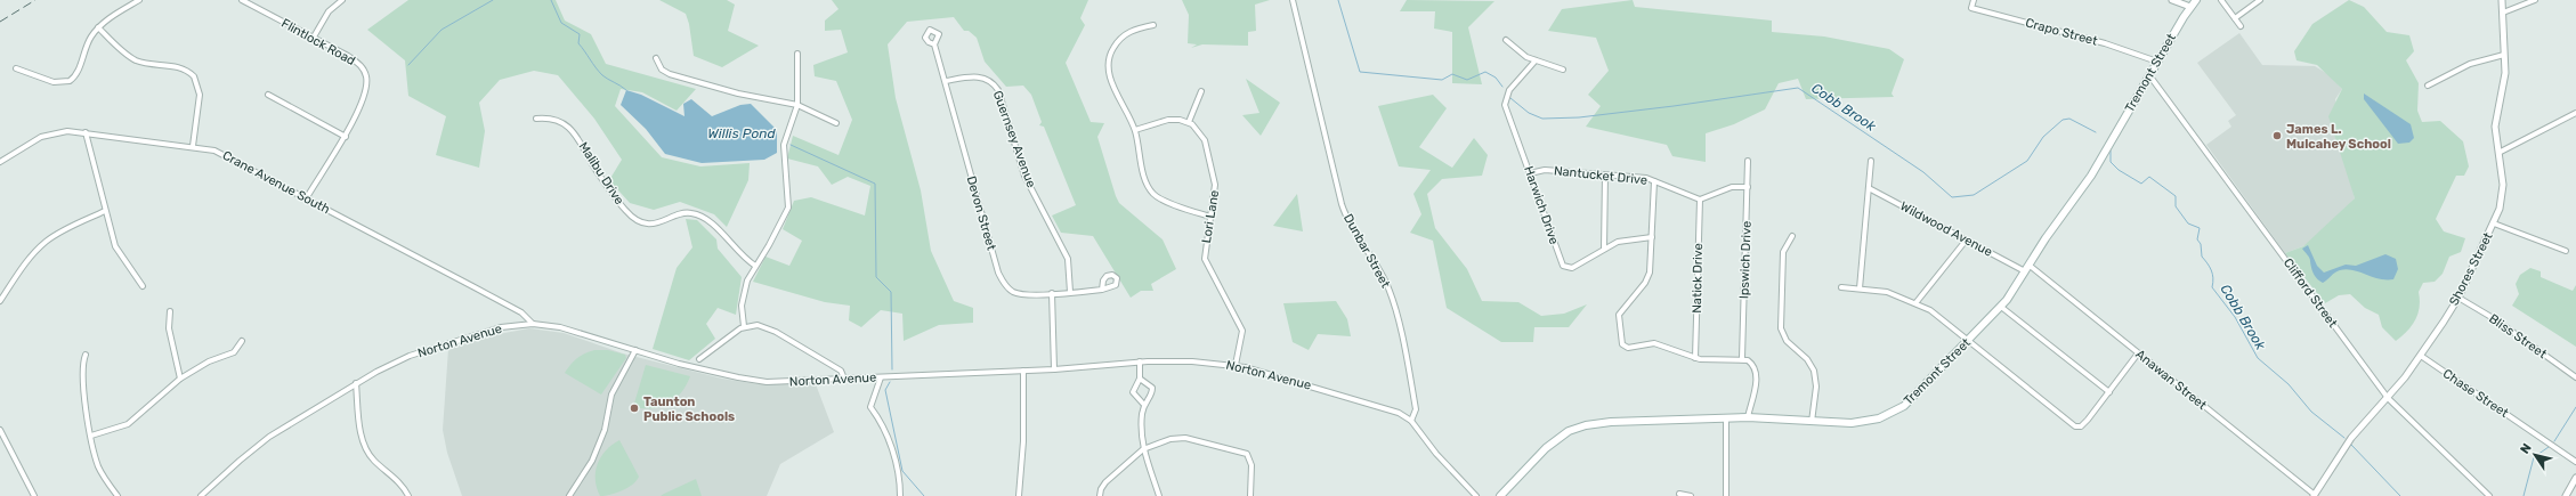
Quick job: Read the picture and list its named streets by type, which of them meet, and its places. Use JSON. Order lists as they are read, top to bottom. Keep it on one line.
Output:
{"streets":{"main road":["Tremont Street"],"street":["Crapo Street","Flintlock Road","Guernsey Avenue","Malibu Drive","Nantucket Drive","Crane Avenue South","Harwich Drive","Devon Street","Lori Lane","Wildwood Avenue","Dunbar Street","Ipswich Drive","Shores Street","Natick Drive","Clifford Street","Bliss Street","Norton Avenue","Anawan Street","Chase Street"]},"crossings":[["Crapo Street","Tremont Street"],["Flintlock Road","Crane Avenue South"],["Tremont Street","Wildwood Avenue"],["Tremont Street","Clifford Street"],["Tremont Street","Anawan Street"],["Guernsey Avenue","Devon Street"],["Nantucket Drive","Harwich Drive"],["Nantucket Drive","Natick Drive"],["Crane Avenue South","Norton Avenue"],["Lori Lane","Norton Avenue"],["Wildwood Avenue","Anawan Street"],["Dunbar Street","Norton Avenue"],["Shores Street","Clifford Street"],["Shores Street","Bliss Street"],["Shores Street","Anawan Street"],["Shores Street","Chase Street"]],"water":["Cobb Brook","Willis Pond"],"places":["James L. Mulcahey School","Taunton Public Schools"],"north":"top left"}
